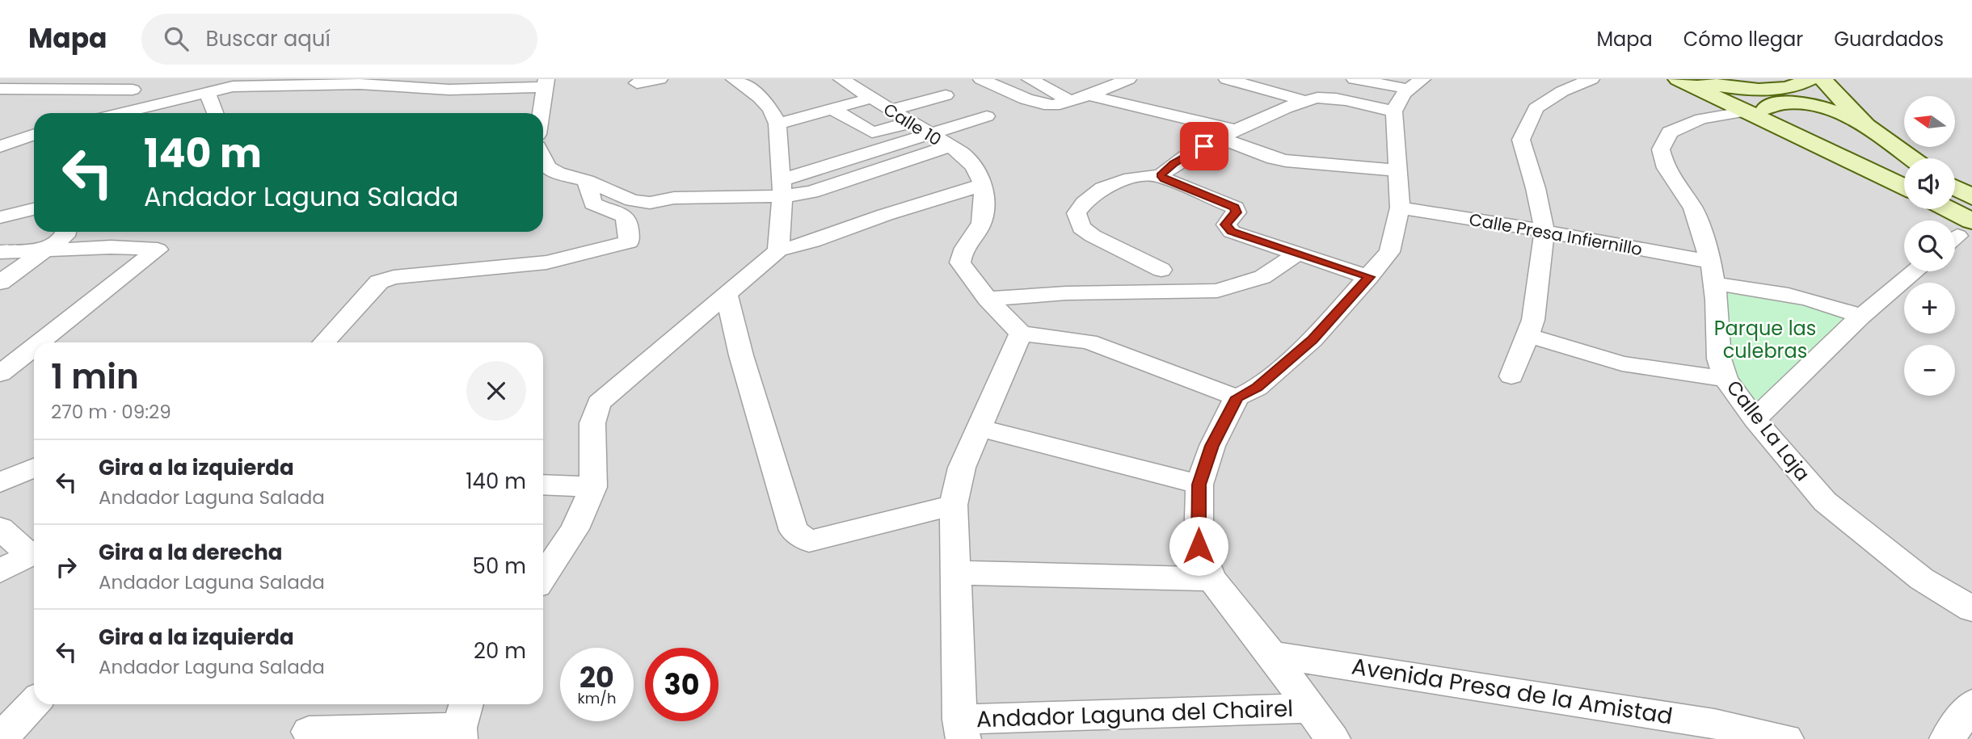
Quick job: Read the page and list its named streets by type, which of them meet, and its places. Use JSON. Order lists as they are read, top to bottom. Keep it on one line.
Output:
{"streets":{"street":["Calle 10","Calle Presa Infiernillo","Calle La Laja","Avenida Presa de la Amistad","Andador Laguna del Chairel"]},"crossings":[["Calle Presa Infiernillo","Calle La Laja"]],"parks":["Parque las culebras"],"north":"left","page":{"header":"Mapa","search":"Buscar aquí","nav":["Mapa","Cómo llegar","Guardados"],"map_buttons":["+","−"],"turn":["140 m","Andador Laguna Salada"],"heading":["1 min","270 m · 09:29"],"list":[{"name":"Gira a la izquierda","note":"Andador Laguna Salada","value":"140 m"},{"name":"Gira a la derecha","note":"Andador Laguna Salada","value":"50 m"},{"name":"Gira a la izquierda","note":"Andador Laguna Salada","value":"20 m"}],"speed":"20 km/h","limit":"30"}}
